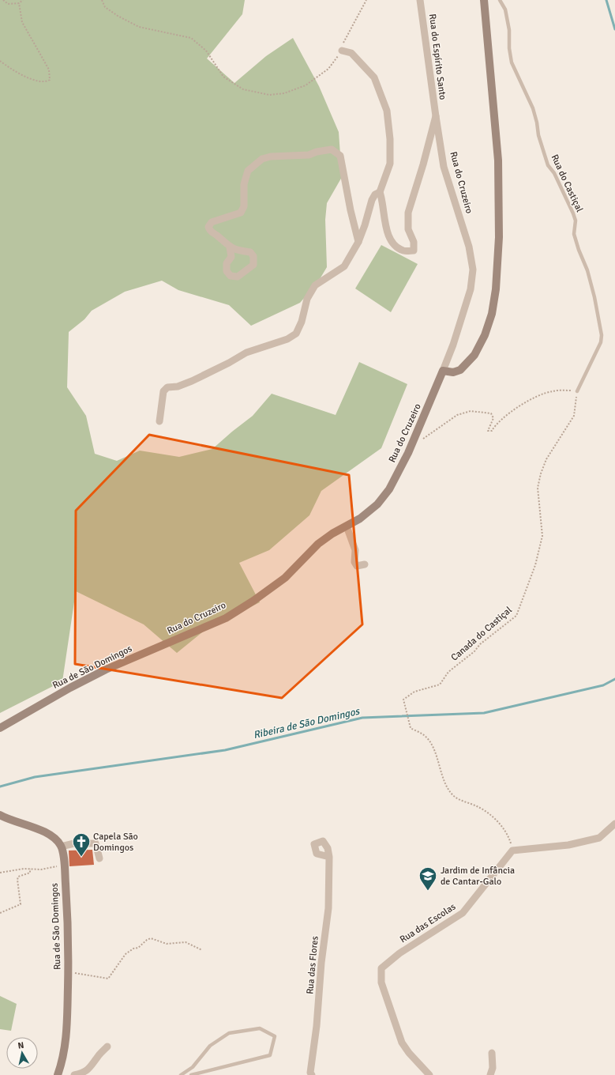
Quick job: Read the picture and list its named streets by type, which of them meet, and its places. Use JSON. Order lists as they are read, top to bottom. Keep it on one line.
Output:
{"streets":{"street":["Rua do Espírito Santo","Rua do Cruzeiro","Rua de São Domingos","Rua das Escolas","Rua das Flores"],"lane":["Rua do Castiçal"],"path":["Canada do Castiçal"]},"crossings":[["Rua do Espírito Santo","Rua do Cruzeiro"],["Rua do Cruzeiro","Rua de São Domingos"],["Canada do Castiçal","Rua das Escolas"]],"water":["Ribeira de São Domingos"],"places":{"church":["Capela São Domingos"],"school or university":["Jardim de Infância de Cantar-Galo"]},"north":"top"}
